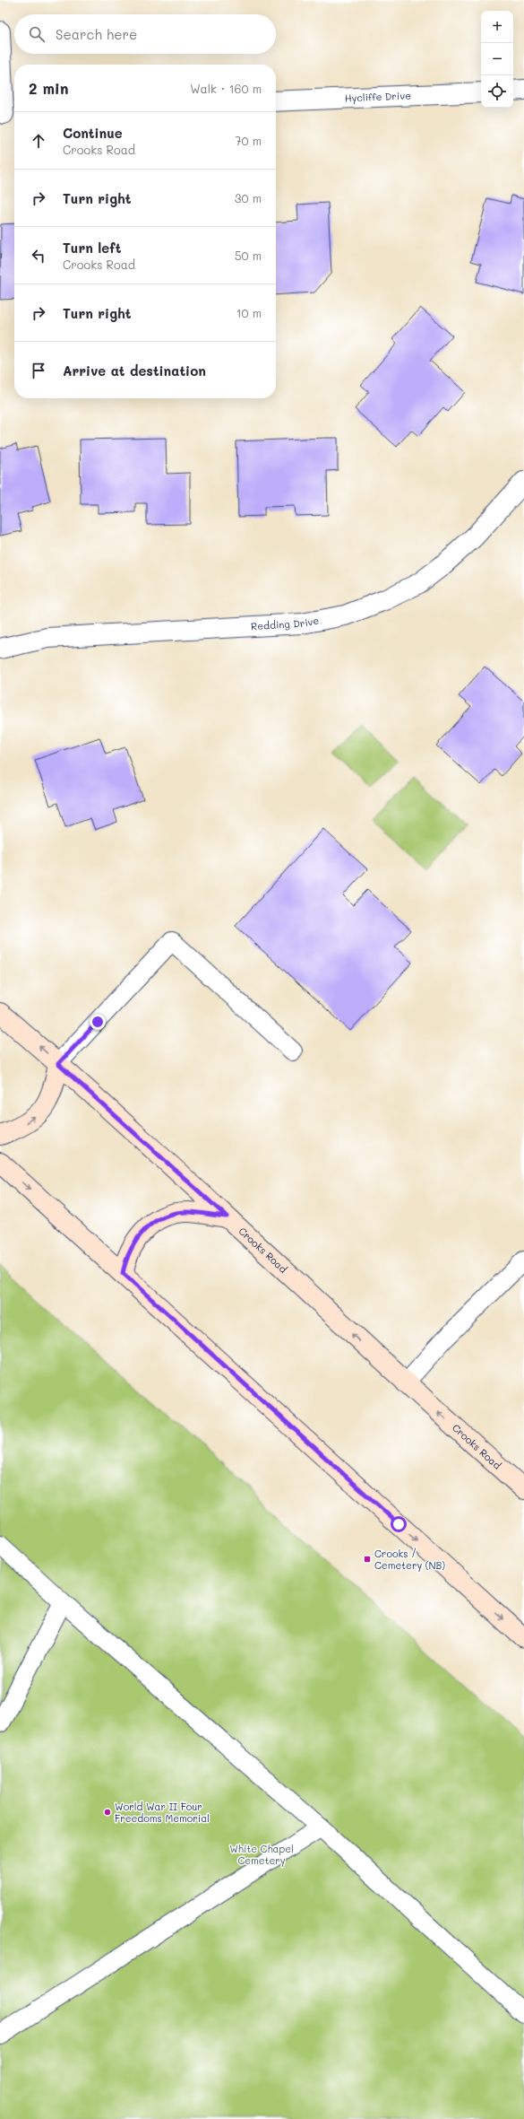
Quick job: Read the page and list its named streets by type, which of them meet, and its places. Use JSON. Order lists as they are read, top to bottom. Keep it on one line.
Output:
{"streets":{"main road":["Crooks Road"],"street":["Hycliffe Drive","Redding Drive"]},"parks":["White Chapel Cemetery"],"places":{"transit":["Crooks / Cemetery (NB)"],"other":["World War II Four Freedoms Memorial"]},"page":{"map_buttons":["+","−"],"search":"Search here","heading":["2 min","Walk · 160 m"],"list":[["Continue","Crooks Road","70 m"],["Turn right","30 m"],["Turn left","Crooks Road","50 m"],["Turn right","10 m"],"Arrive at destination"]}}
